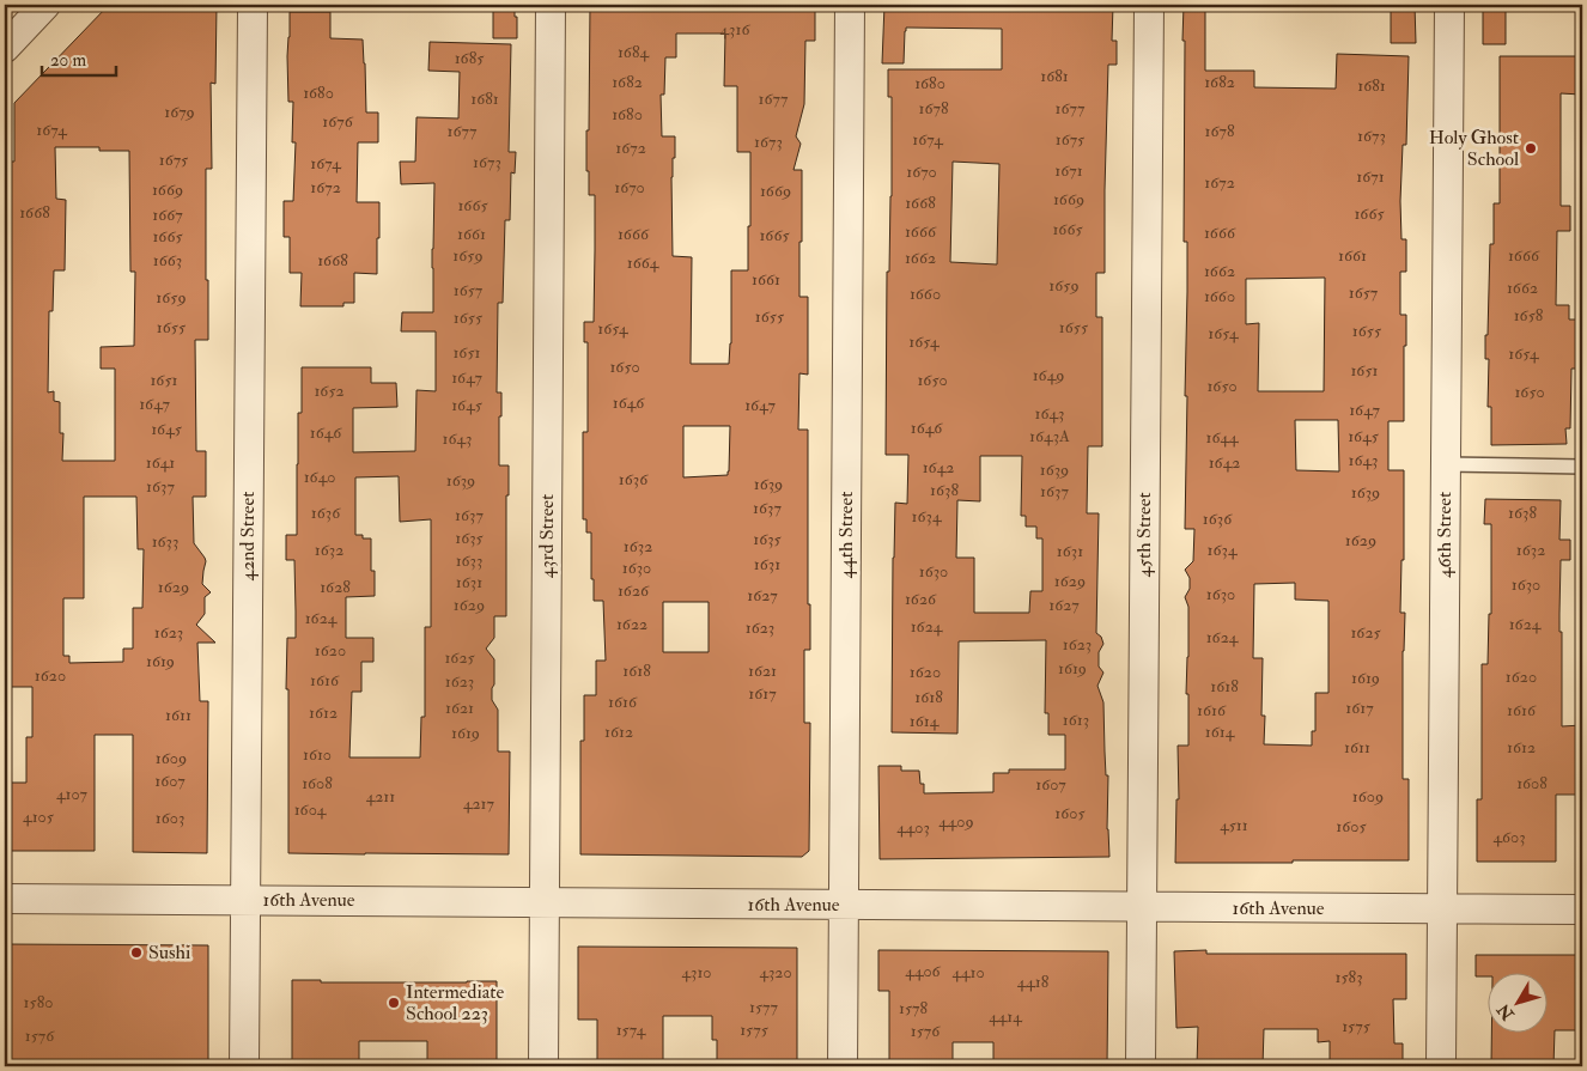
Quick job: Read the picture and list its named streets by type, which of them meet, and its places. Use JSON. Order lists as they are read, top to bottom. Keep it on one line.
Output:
{"streets":{"street":["44th Street","45th Street","46th Street","42nd Street","43rd Street","16th Avenue"]},"crossings":[["44th Street","16th Avenue"],["45th Street","16th Avenue"],["46th Street","16th Avenue"],["42nd Street","16th Avenue"],["43rd Street","16th Avenue"]],"places":["Holy Ghost School","Sushi","Intermediate School 223"],"house_numbers":["4316","1684","1685","1681","1682","1682","1680","1681","1680","1681","1677","1678","1677","1679","1680","1676","1674","1677","1678","1673","1674","1675","1673","1672","1675","1673","1674","1671","1670","1671","1672","1672","1670","1669","1669","1669","1668","1665","1668","1665","1667","1665","1666","1666","1661","1666","1665","1665","1659","1661","1666","1662","1663","1668","1664","1662","1661","1659","1662","1657","1657","1660","1660","1659","1658","1655","1655","1655","1655","1654","1655","1654","1654","1651","1654","1650","1651","1649","1647","1651","1650","1650","1652","1650","1646","1647","1645","1647","1647","1643","1646","1645","1646","1643A","1645","1644","1643","1643","1641","1642","1642","1639","1640","1636","1639","1639","1637","1638","1637","1639","1637","1636","1638","1637","1634","1636","1635","1635","1629","1633","1632","1632","1634","1632","1631","1633","1631","1630","1630","1629","1631","1630","1629","1628","1626","1630","1627","1626","1629","1627","1624","1622","1624","1624","1623","1623","1625","1624","1623","1620","1625","1619","1619","1618","1621","1620","1620","1620","1619","1616","1623","1618","1617","1618","1616","1621","1617","1616","1616","1612","1611","1613","1614","1612","1614","1619","1611","1612","1610","1609","1607","1608","1608","1607","4107","4211","1609","4217","1604","1605","4105","1603","4409","4511","1605","4403","4603","4406","4310","4320","4410","1583","4418","1580","1577","1578","4414","1575","1574","1575","1576","1576"],"scale_bar":"20 m","north":"bottom left"}
